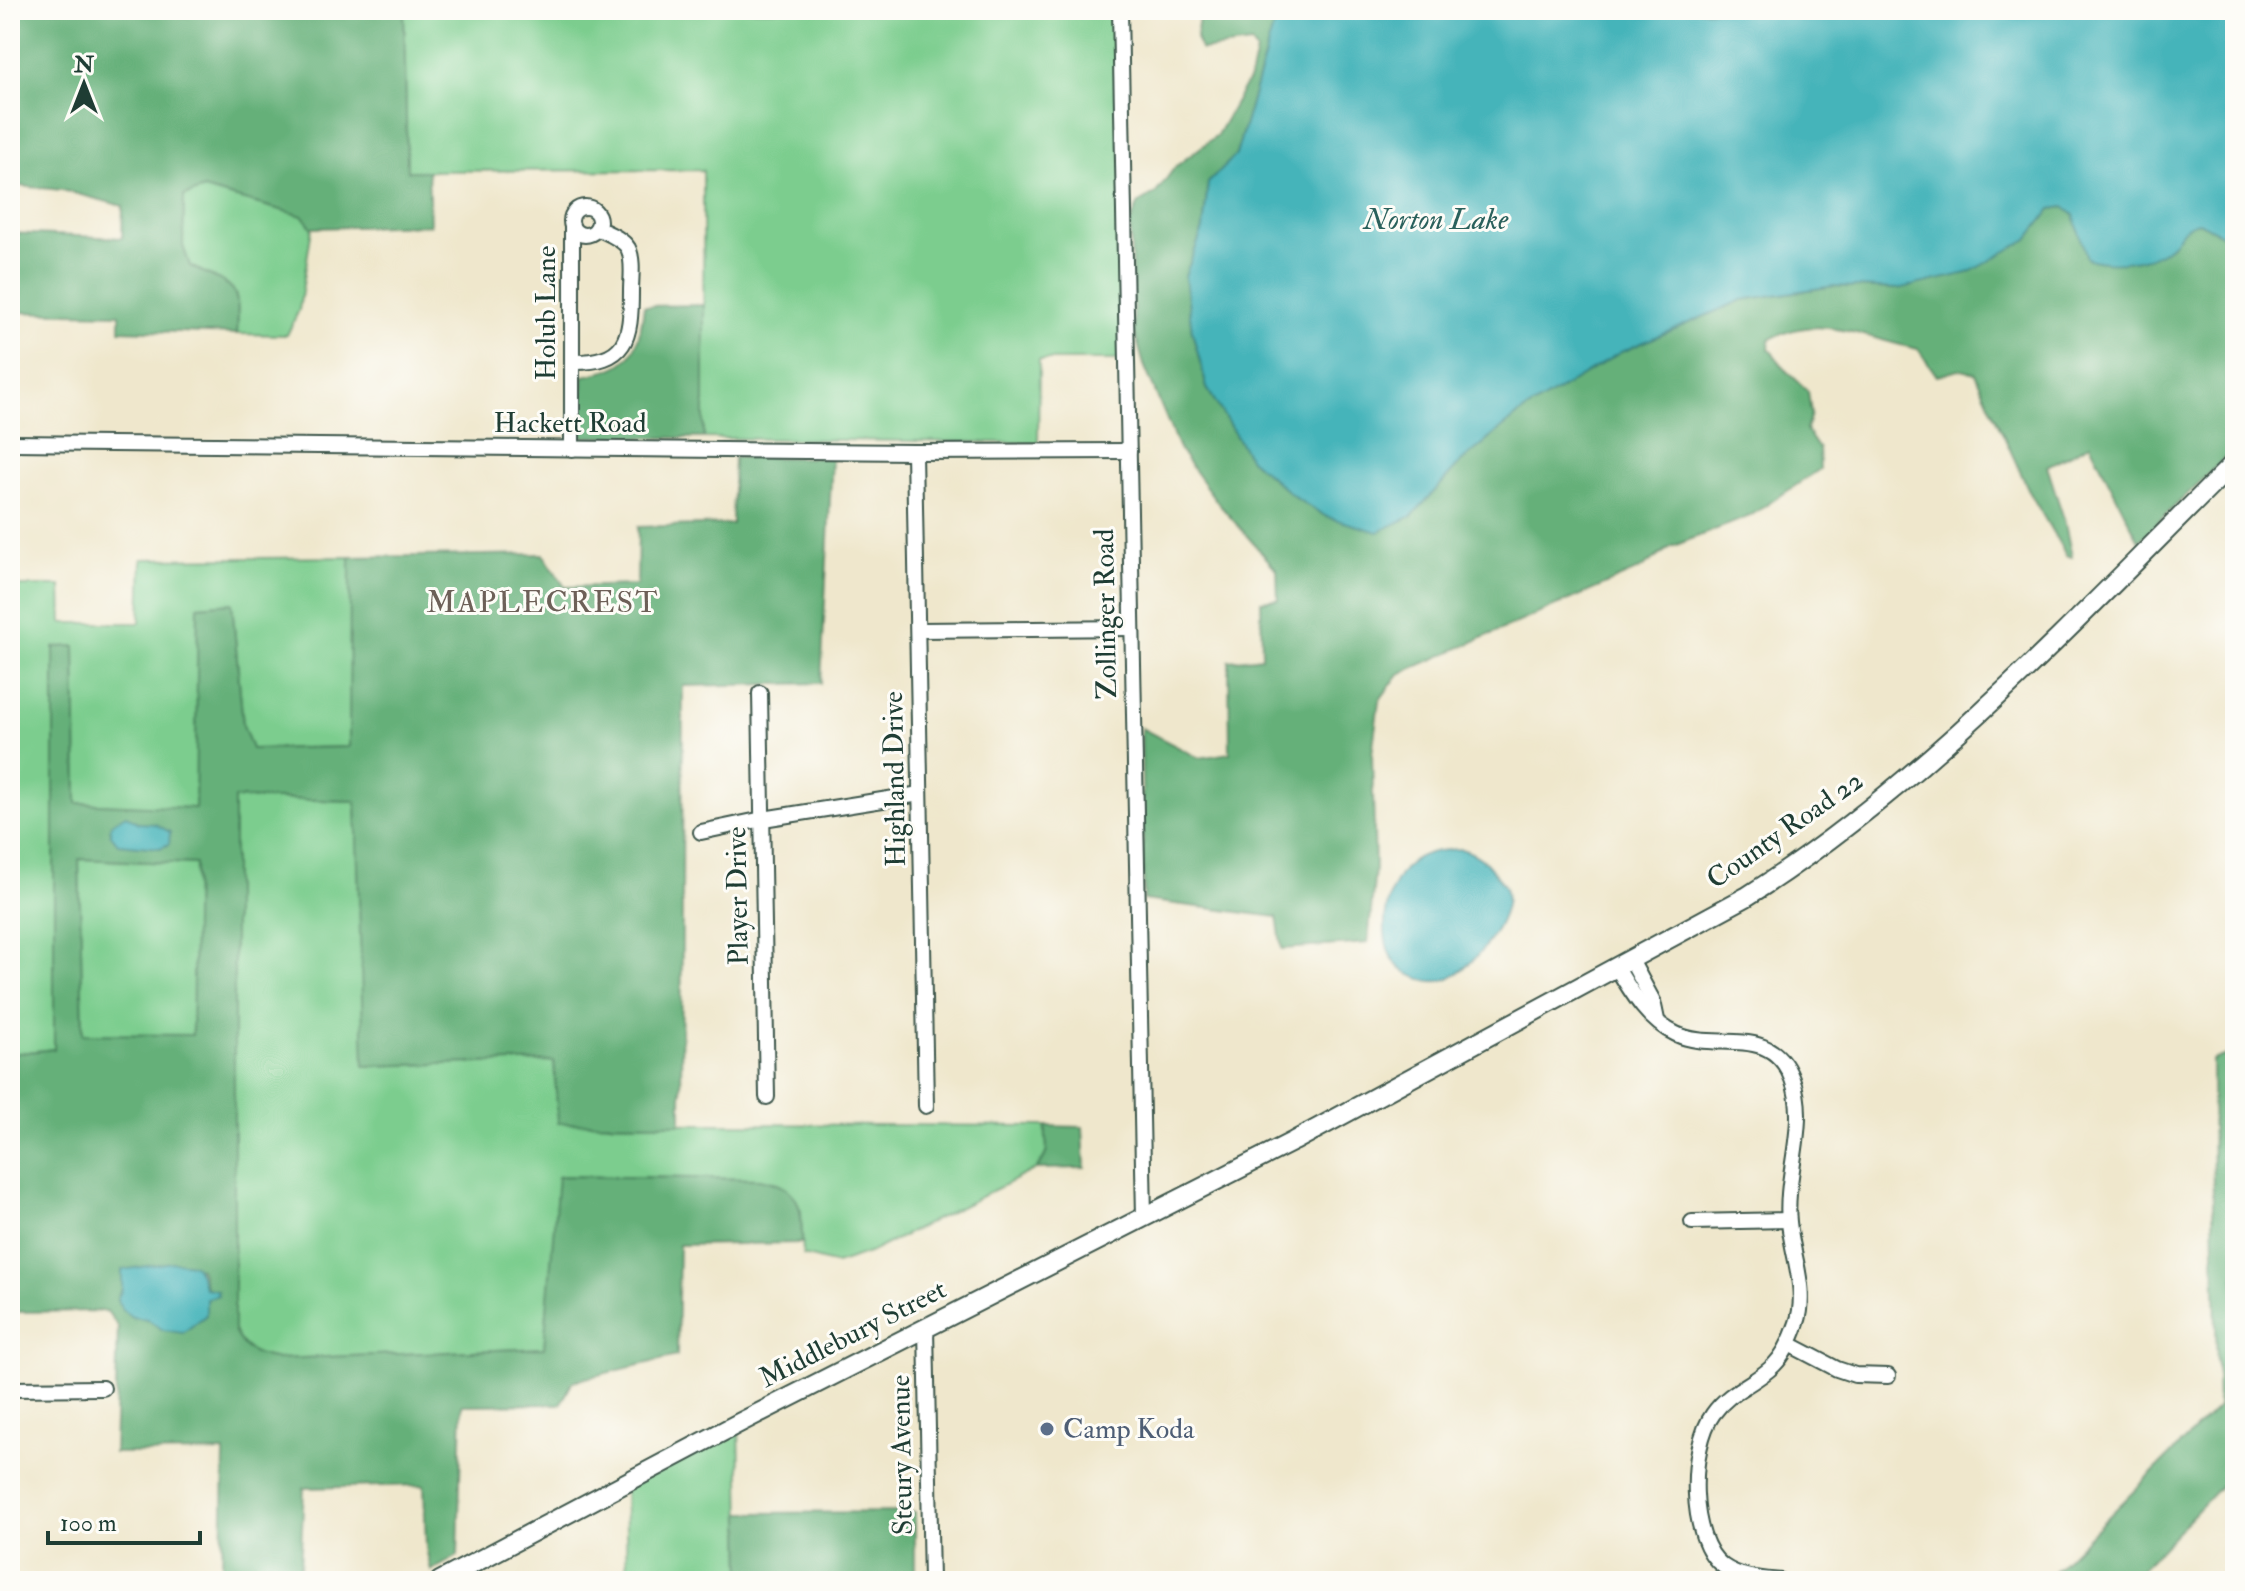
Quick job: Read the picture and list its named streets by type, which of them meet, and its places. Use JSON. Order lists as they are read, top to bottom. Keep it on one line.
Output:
{"streets":{"main road":["County Road 22","Middlebury Street"],"street":["Holub Lane","Hackett Road","Zollinger Road","Highland Drive","Player Drive","Steury Avenue"]},"crossings":[["Holub Lane","Hackett Road"],["Hackett Road","Zollinger Road"],["Hackett Road","Highland Drive"],["Zollinger Road","Middlebury Street"],["County Road 22","Middlebury Street"],["Middlebury Street","Steury Avenue"]],"districts":["MAPLECREST"],"water":["Norton Lake"],"places":["Camp Koda"],"scale_bar":"100 m","north":"top"}
